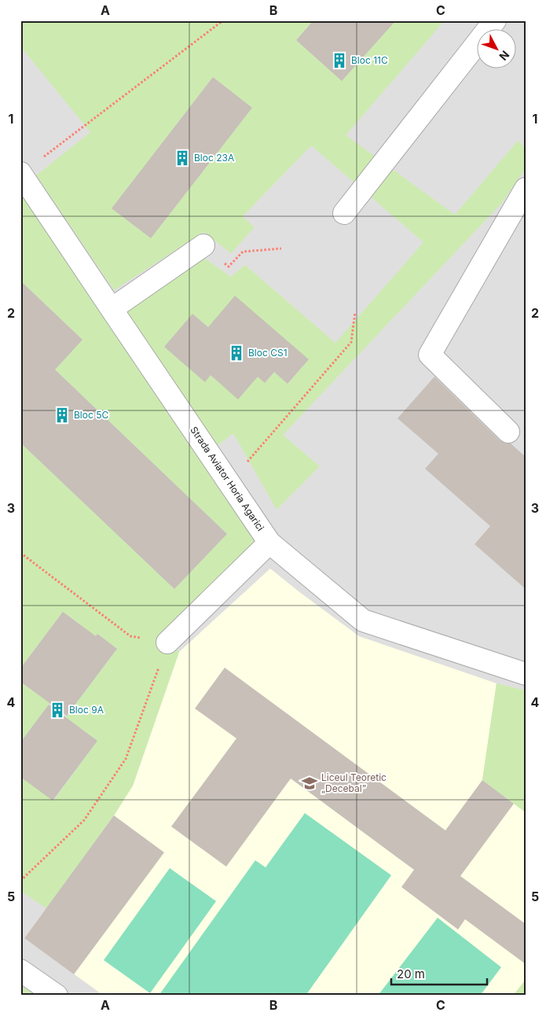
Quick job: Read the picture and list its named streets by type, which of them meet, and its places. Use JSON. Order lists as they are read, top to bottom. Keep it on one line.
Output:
{"streets":{"street":["Strada Aviator Horia Agarici"]},"places":{"building":["Bloc 11C","Bloc 23A","Bloc CS1","Bloc 5C","Bloc 9A"],"school or university":["Liceul Teoretic „Decebal”"]},"scale_bar":"20 m","north":"bottom right","grid":{"columns":["A","B","C"],"rows":["1","2","3","4","5"]}}
